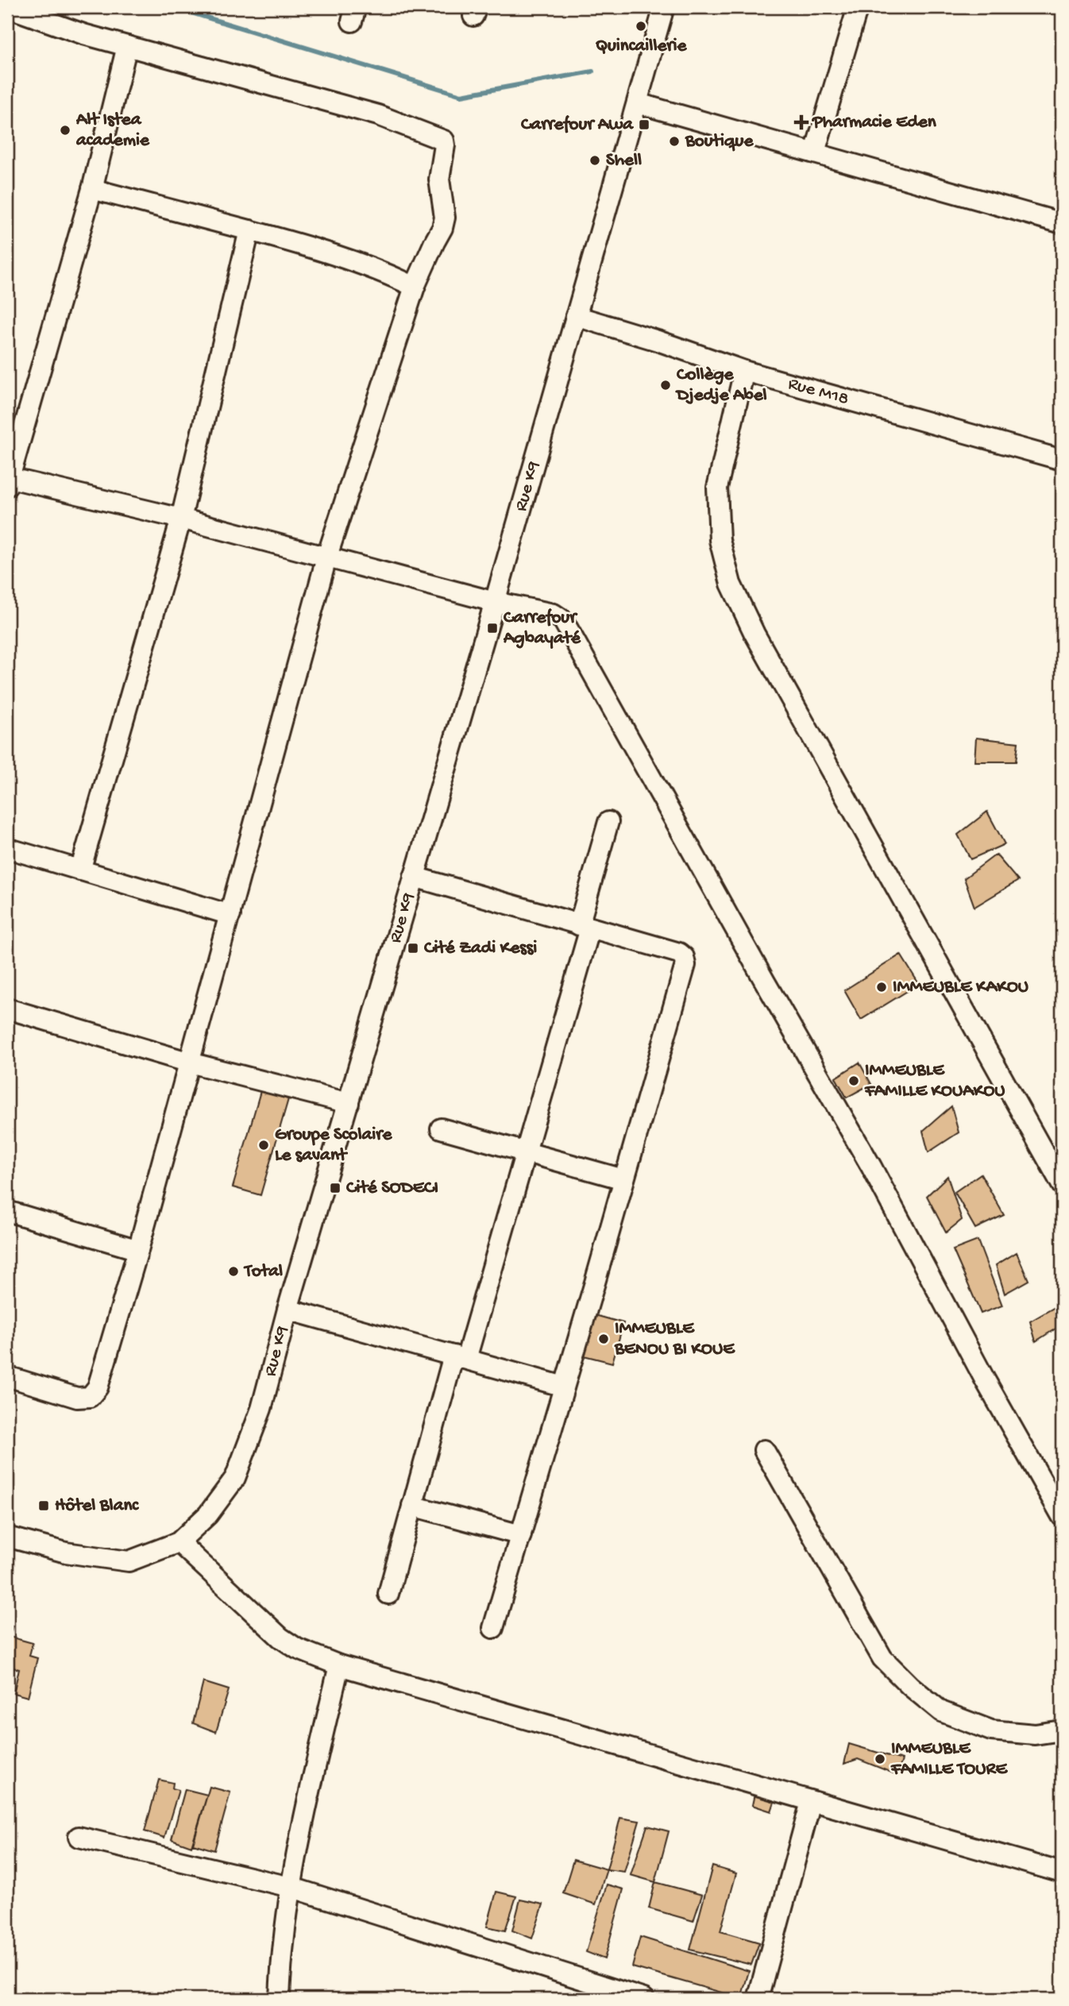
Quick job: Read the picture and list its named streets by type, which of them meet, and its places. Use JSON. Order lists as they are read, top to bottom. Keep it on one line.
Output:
{"streets":{"street":["Rue M18","Rue K9"]},"crossings":[["Rue M18","Rue K9"]],"places":{"other":["Quincaillerie","Alt Istea academie","Boutique","Shell","Collège Djedje Abel","IMMEUBLE KAKOU","IMMEUBLE FAMILLE KOUAKOU","Groupe Scolaire Le savant","Total","IMMEUBLE BENOU BI KOUE","IMMEUBLE FAMILLE TOURE"],"health":["Pharmacie Eden"],"transit":["Carrefour Awa","Carrefour Agbayaté","Cité Zadi Kessi","Cité SODECI","Hôtel Blanc"]}}
